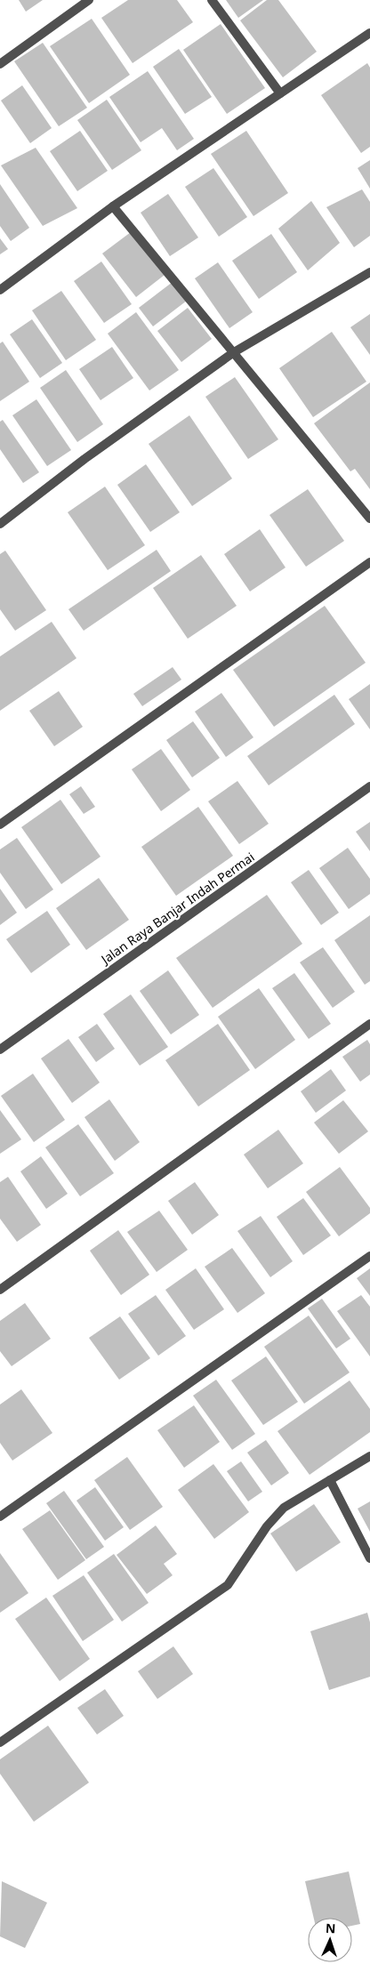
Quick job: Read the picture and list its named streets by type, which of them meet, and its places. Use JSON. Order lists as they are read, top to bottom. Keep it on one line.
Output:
{"streets":{"street":["Jalan Raya Banjar Indah Permai"]},"north":"top"}
